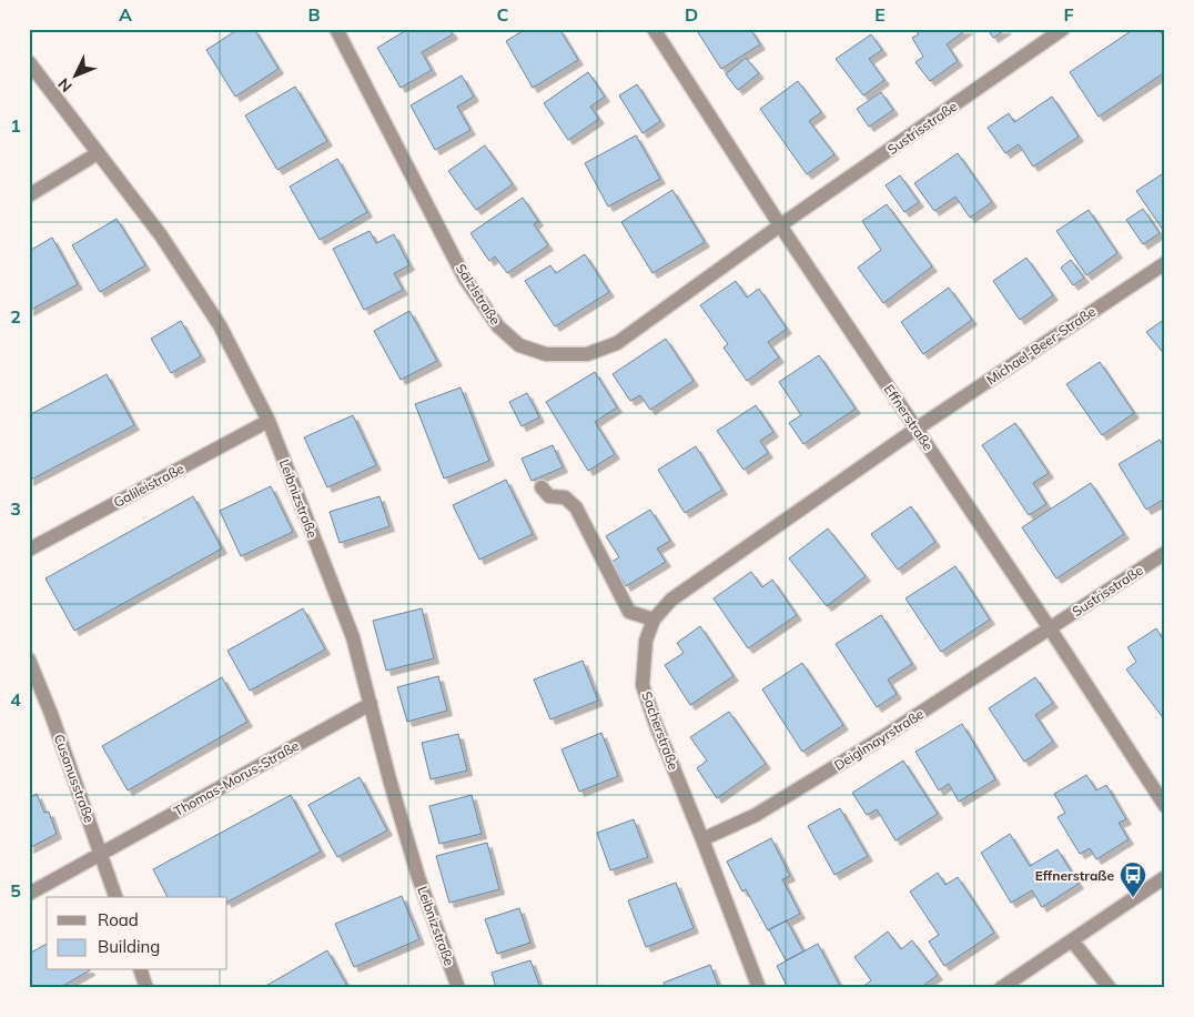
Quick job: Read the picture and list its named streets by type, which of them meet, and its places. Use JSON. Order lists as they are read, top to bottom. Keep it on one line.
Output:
{"streets":{"street":["Sustrisstraße","Sälzlstraße","Michael-Beer-Straße","Effnerstraße","Galileistraße","Leibnizstraße","Sacherstraße","Deiglmayrstraße","Cusanusstraße","Thomas-Morus-Straße"]},"crossings":[["Sustrisstraße","Sälzlstraße"],["Sustrisstraße","Effnerstraße"],["Sustrisstraße","Deiglmayrstraße"],["Sälzlstraße","Effnerstraße"],["Michael-Beer-Straße","Effnerstraße"],["Michael-Beer-Straße","Sacherstraße"],["Effnerstraße","Sacherstraße"],["Effnerstraße","Deiglmayrstraße"],["Galileistraße","Leibnizstraße"],["Leibnizstraße","Thomas-Morus-Straße"],["Sacherstraße","Deiglmayrstraße"],["Cusanusstraße","Thomas-Morus-Straße"]],"places":{"bus stop":["Effnerstraße"]},"legend":["Road","Building"],"north":"bottom left","grid":{"columns":["A","B","C","D","E","F"],"rows":["1","2","3","4","5"]}}
